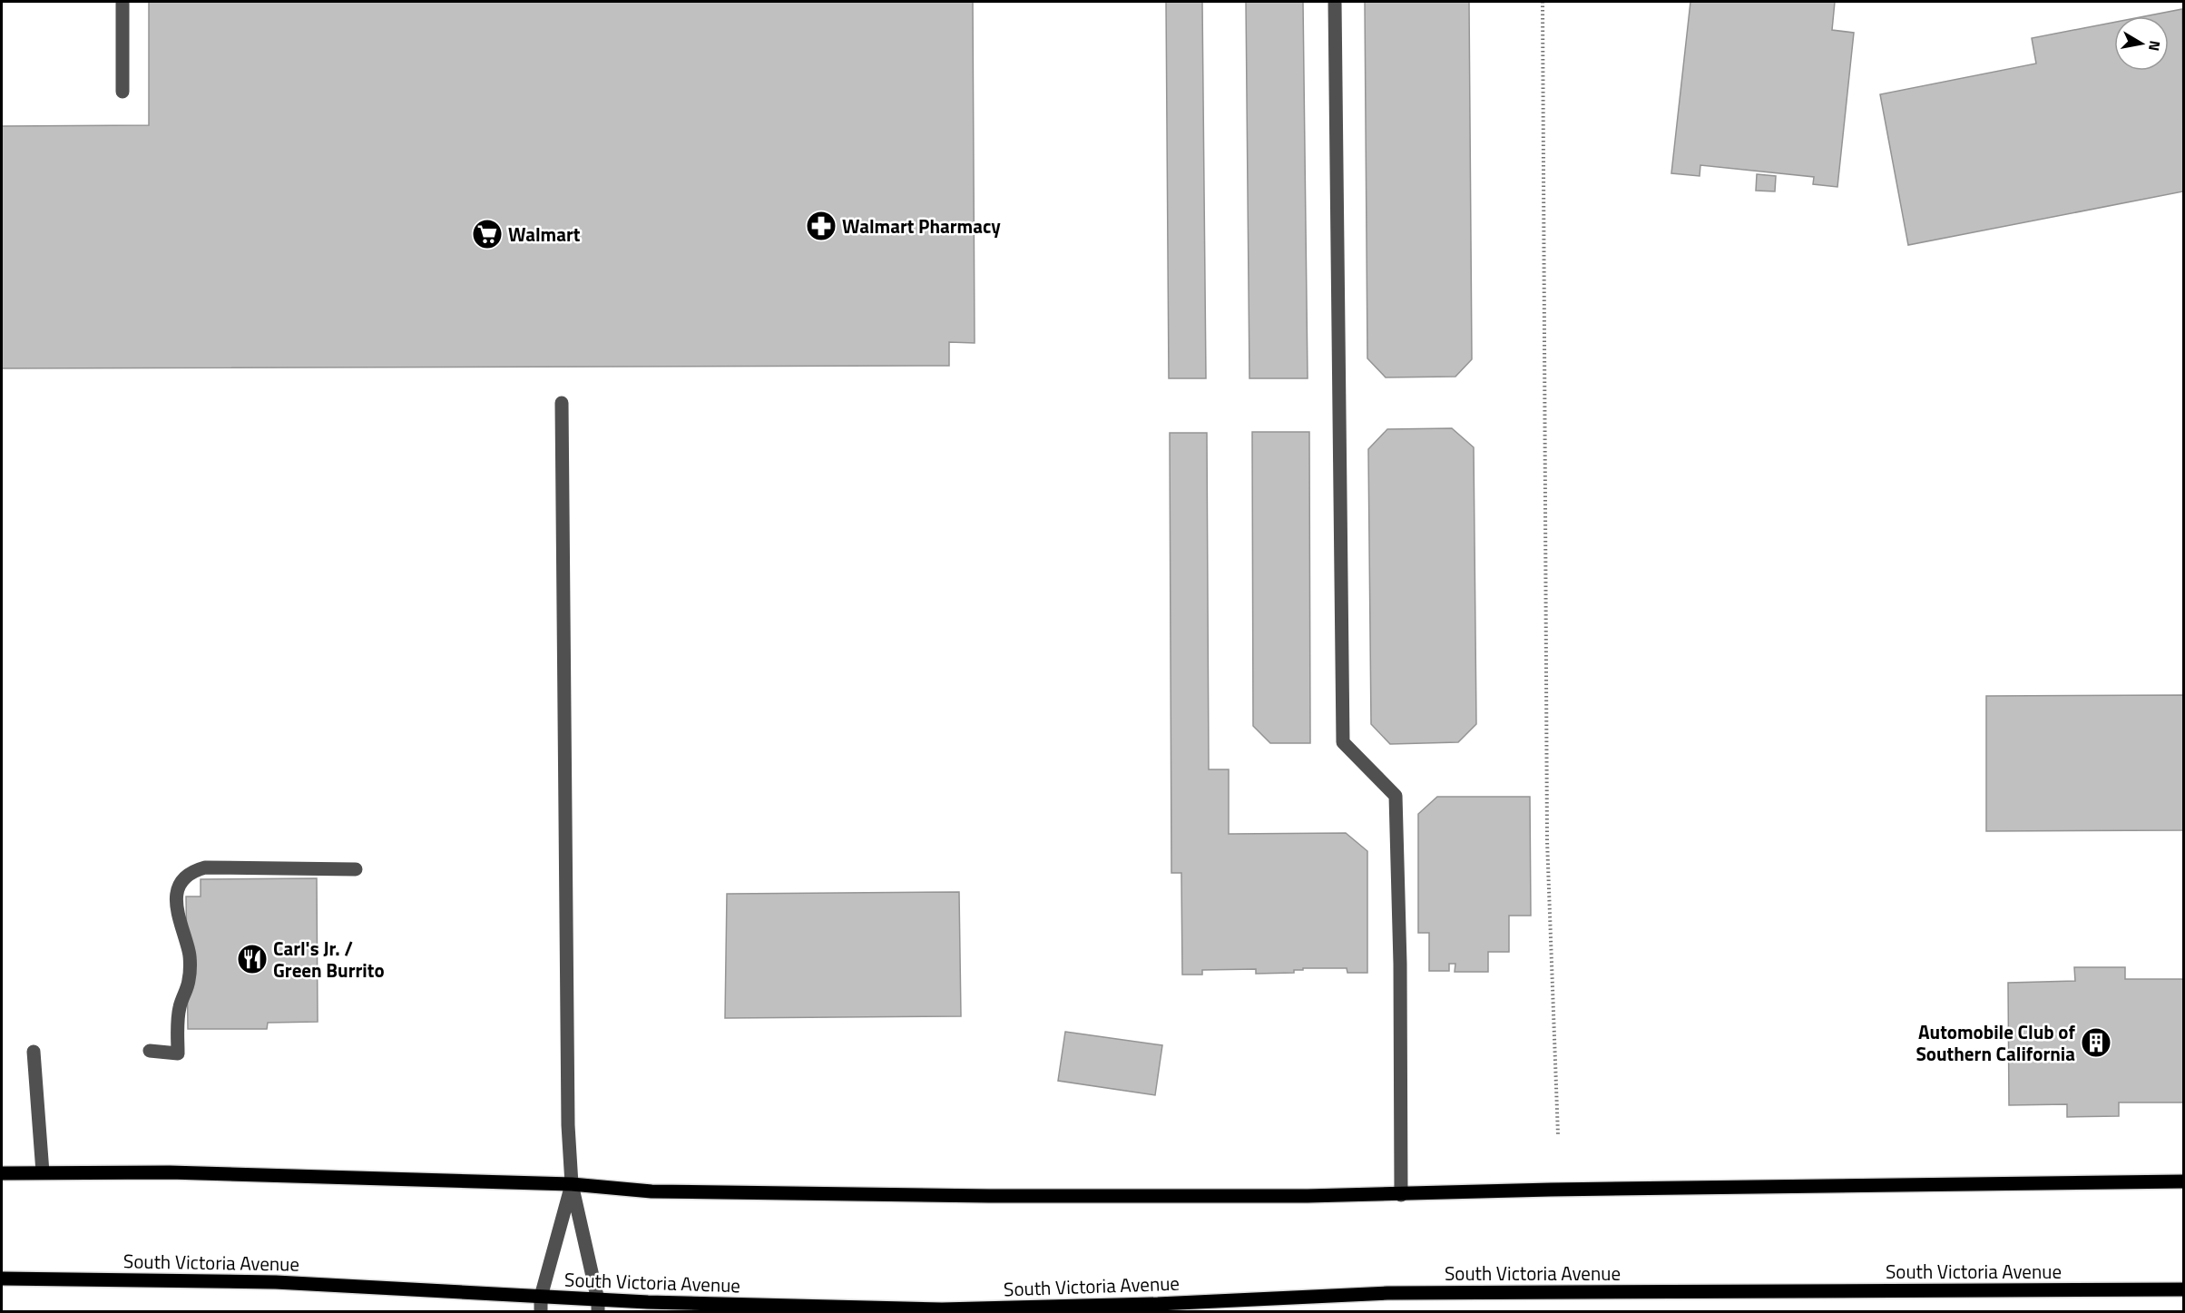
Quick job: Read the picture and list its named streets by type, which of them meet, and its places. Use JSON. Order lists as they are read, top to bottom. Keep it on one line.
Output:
{"streets":{"main road":["South Victoria Avenue"]},"places":{"pharmacy":["Walmart Pharmacy"],"supermarket":["Walmart"],"restaurant":["Carl's Jr. / Green Burrito"],"building":["Automobile Club of Southern California"]},"north":"right"}
